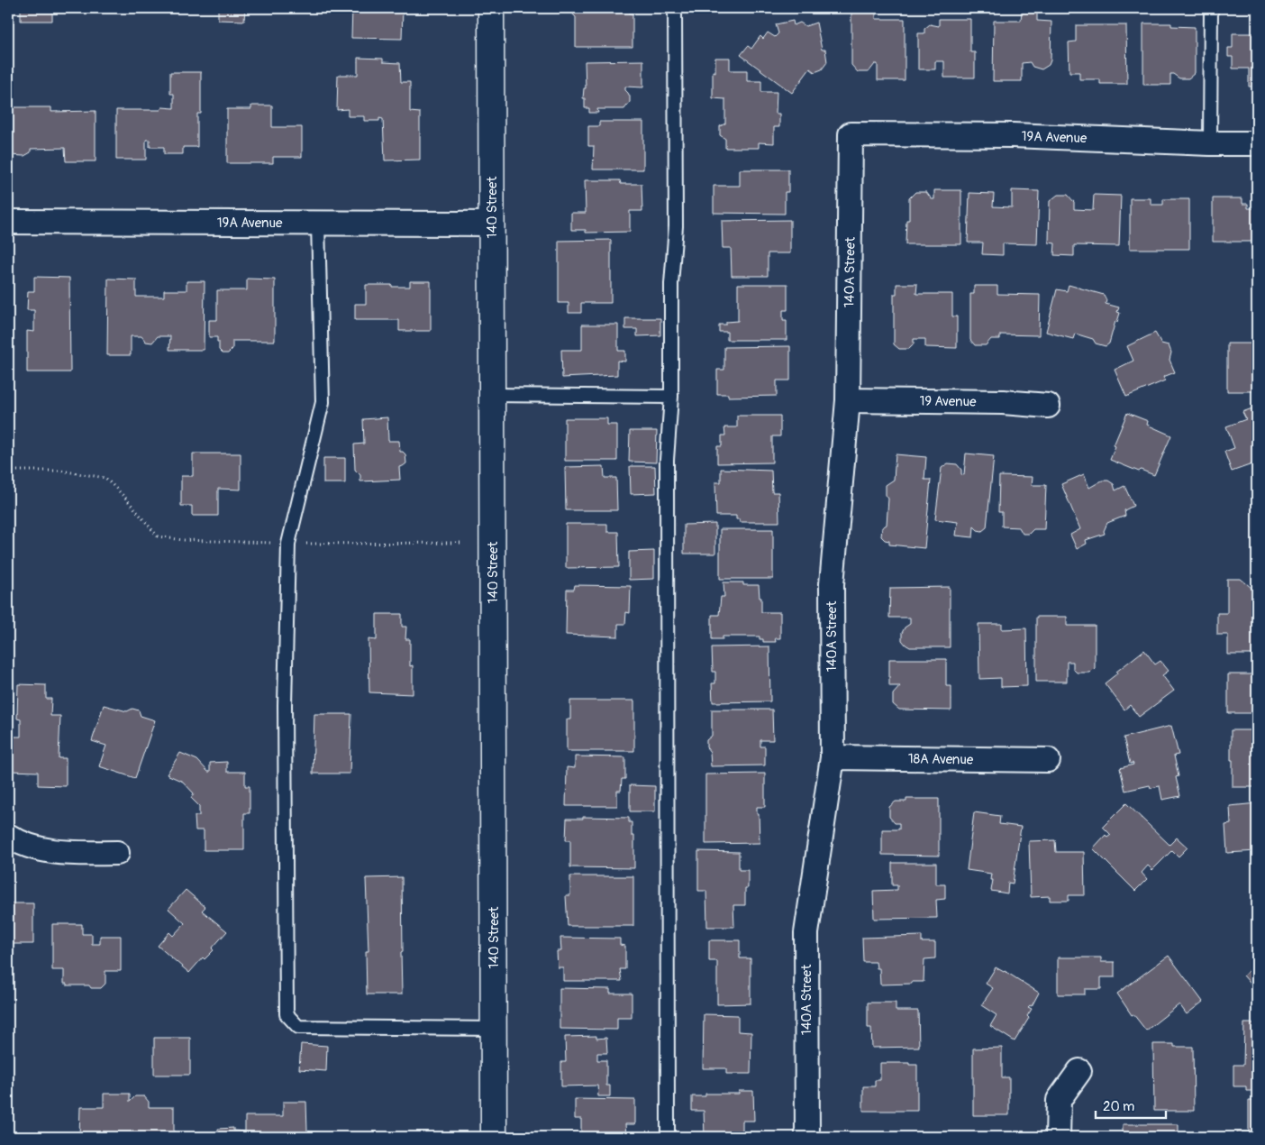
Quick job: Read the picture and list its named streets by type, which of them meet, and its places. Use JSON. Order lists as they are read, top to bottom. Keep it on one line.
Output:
{"streets":{"main road":["140 Street"],"street":["19A Avenue","140A Street","19 Avenue","18A Avenue"]},"crossings":[["19A Avenue","140 Street"],["19A Avenue","140A Street"],["140A Street","19 Avenue"],["140A Street","18A Avenue"]],"scale_bar":"20 m"}
